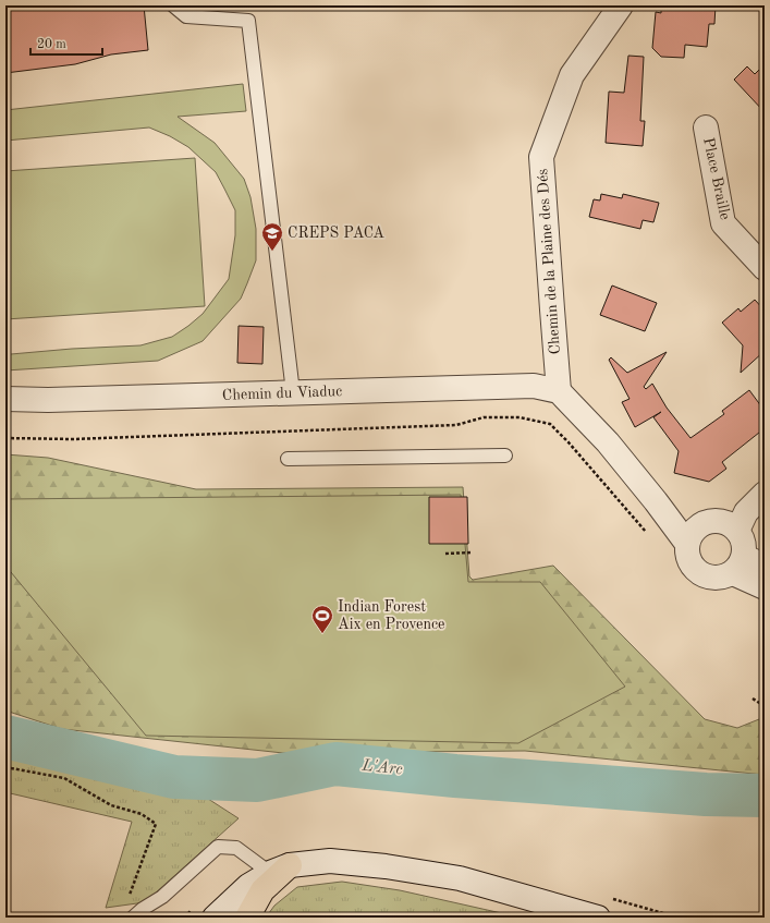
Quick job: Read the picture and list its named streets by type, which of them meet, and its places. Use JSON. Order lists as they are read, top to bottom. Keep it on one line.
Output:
{"streets":{"street":["Place Braille","Chemin de la Plaine des Dés","Chemin du Viaduc"]},"crossings":[["Chemin de la Plaine des Dés","Chemin du Viaduc"]],"water":["L'Arc"],"places":{"school or university":["CREPS PACA"],"sports":["Indian Forest Aix en Provence"]},"scale_bar":"20 m"}
